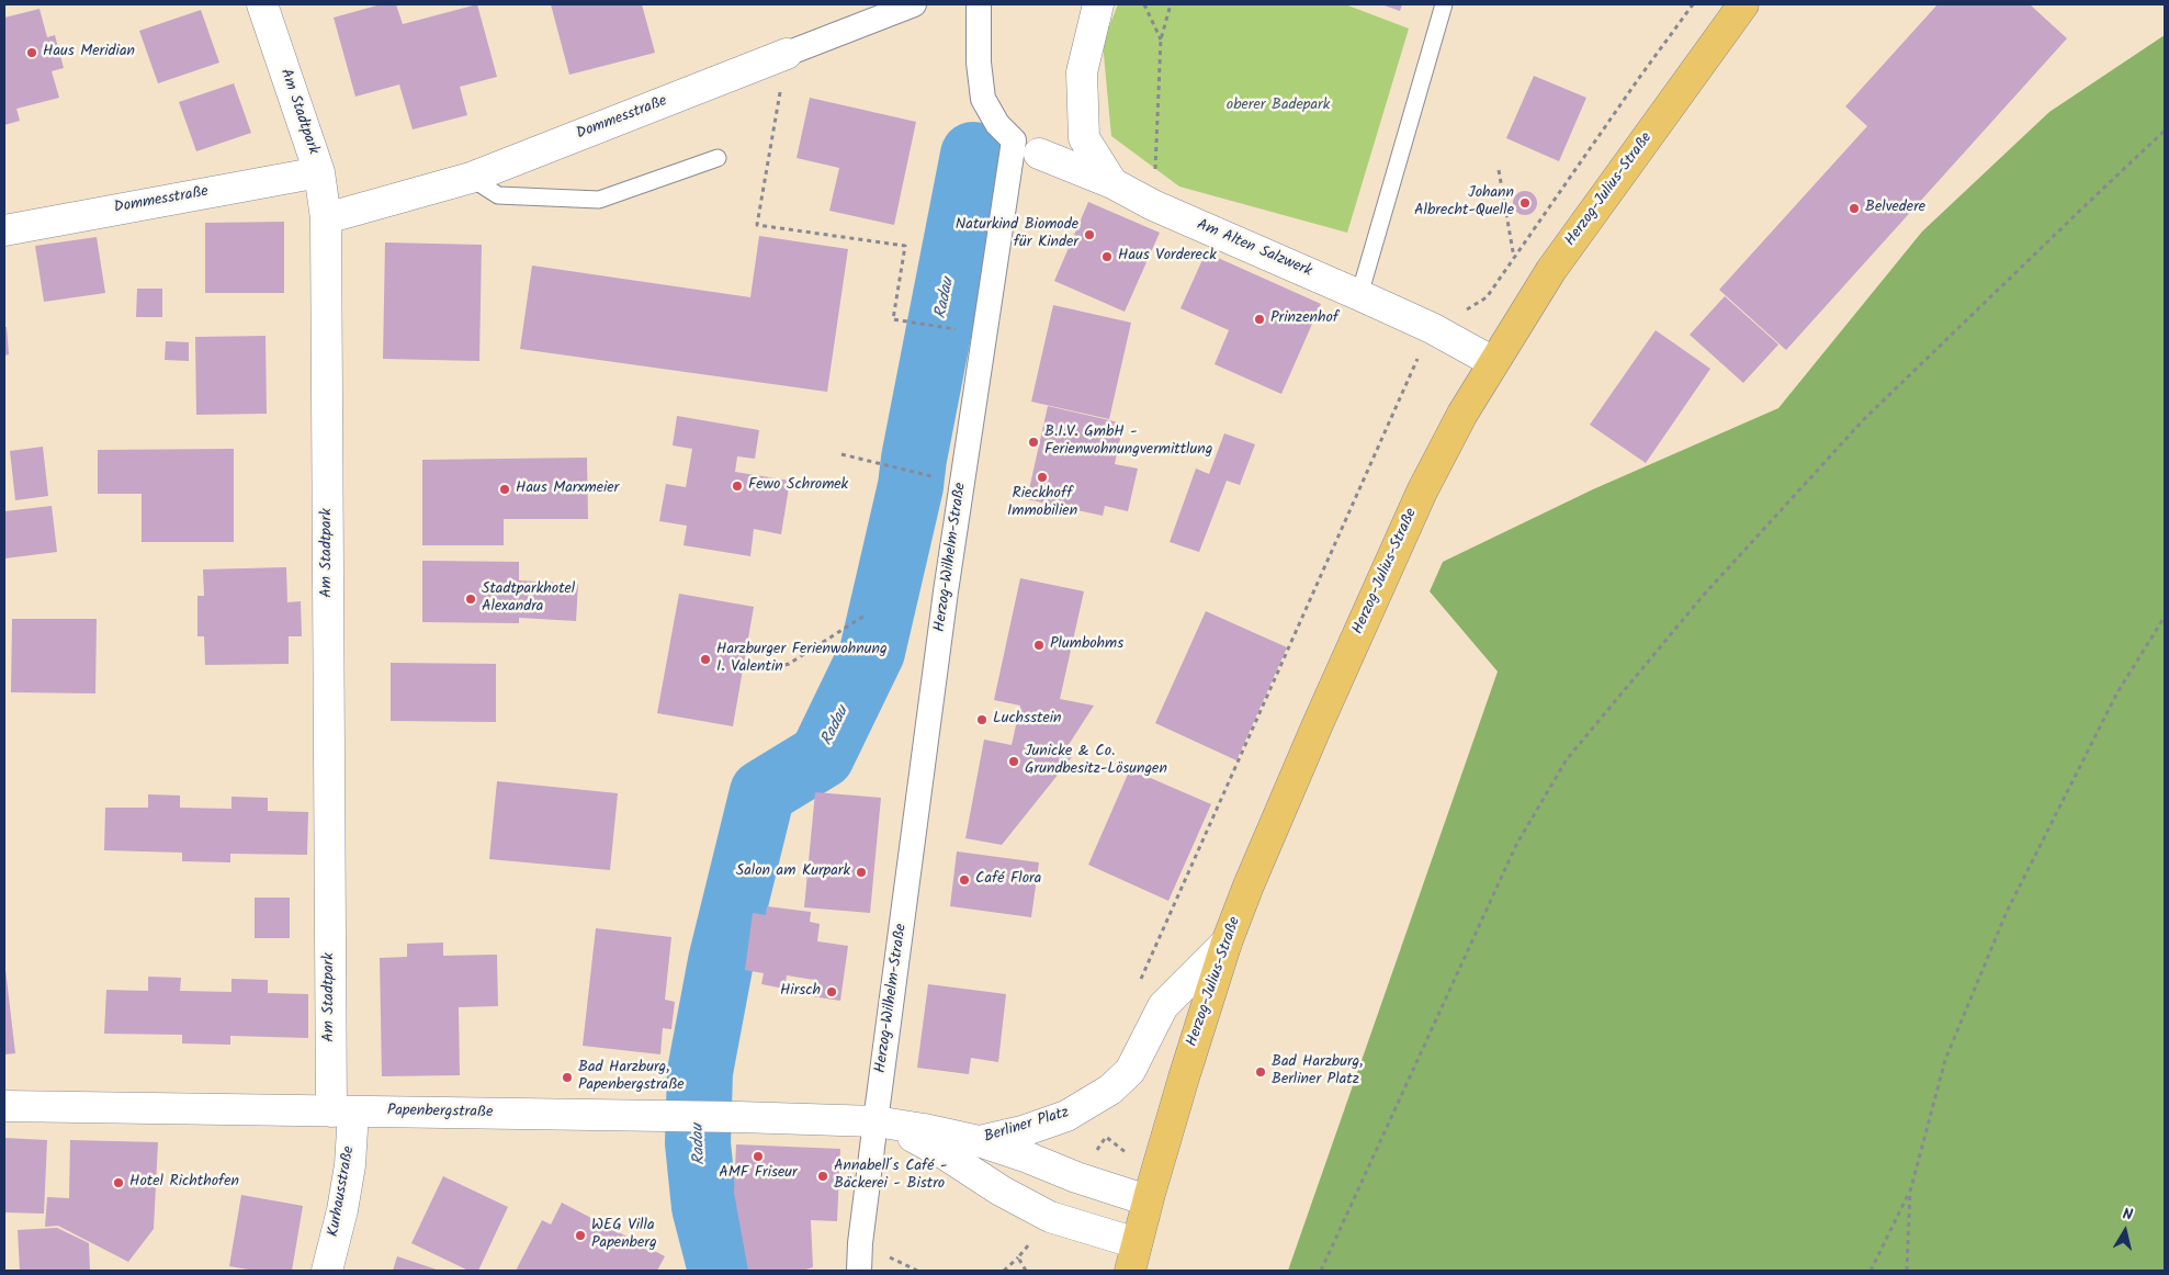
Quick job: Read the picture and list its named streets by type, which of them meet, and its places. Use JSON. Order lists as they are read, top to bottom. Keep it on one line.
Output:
{"streets":{"main road":["Herzog-Julius-Straße"],"street":["Am Stadtpark","Dommesstraße","Am Alten Salzwerk","Herzog-Wilhelm-Straße","Papenbergstraße","Berliner Platz","Kurhausstraße"]},"crossings":[["Am Stadtpark","Dommesstraße"],["Am Stadtpark","Papenbergstraße"],["Am Stadtpark","Kurhausstraße"],["Herzog-Julius-Straße","Am Alten Salzwerk"],["Herzog-Julius-Straße","Berliner Platz"],["Am Alten Salzwerk","Herzog-Wilhelm-Straße"],["Herzog-Wilhelm-Straße","Papenbergstraße"],["Herzog-Wilhelm-Straße","Berliner Platz"],["Papenbergstraße","Berliner Platz"],["Papenbergstraße","Kurhausstraße"]],"water":["Radau"],"parks":["oberer Badepark"],"places":["Haus Meridian","Johann Albrecht-Quelle","Belvedere","Naturkind Biomode für Kinder","Haus Vordereck","Prinzenhof","B.I.V. GmbH - Ferienwohnungvermittlung","Rieckhoff Immobilien","Fewo Schromek","Haus Marxmeier","Stadtparkhotel Alexandra","Plumbohms","Harzburger Ferienwohnung I. Valentin","Luchsstein","Junicke & Co. Grundbesitz-Lösungen","Salon am Kurpark","Café Flora","Hirsch","Bad Harzburg, Berliner Platz","Bad Harzburg, Papenbergstraße","AMF Friseur","Annabell´s Café - Bäckerei - Bistro","Hotel Richthofen","WEG Villa Papenberg"],"north":"top"}
